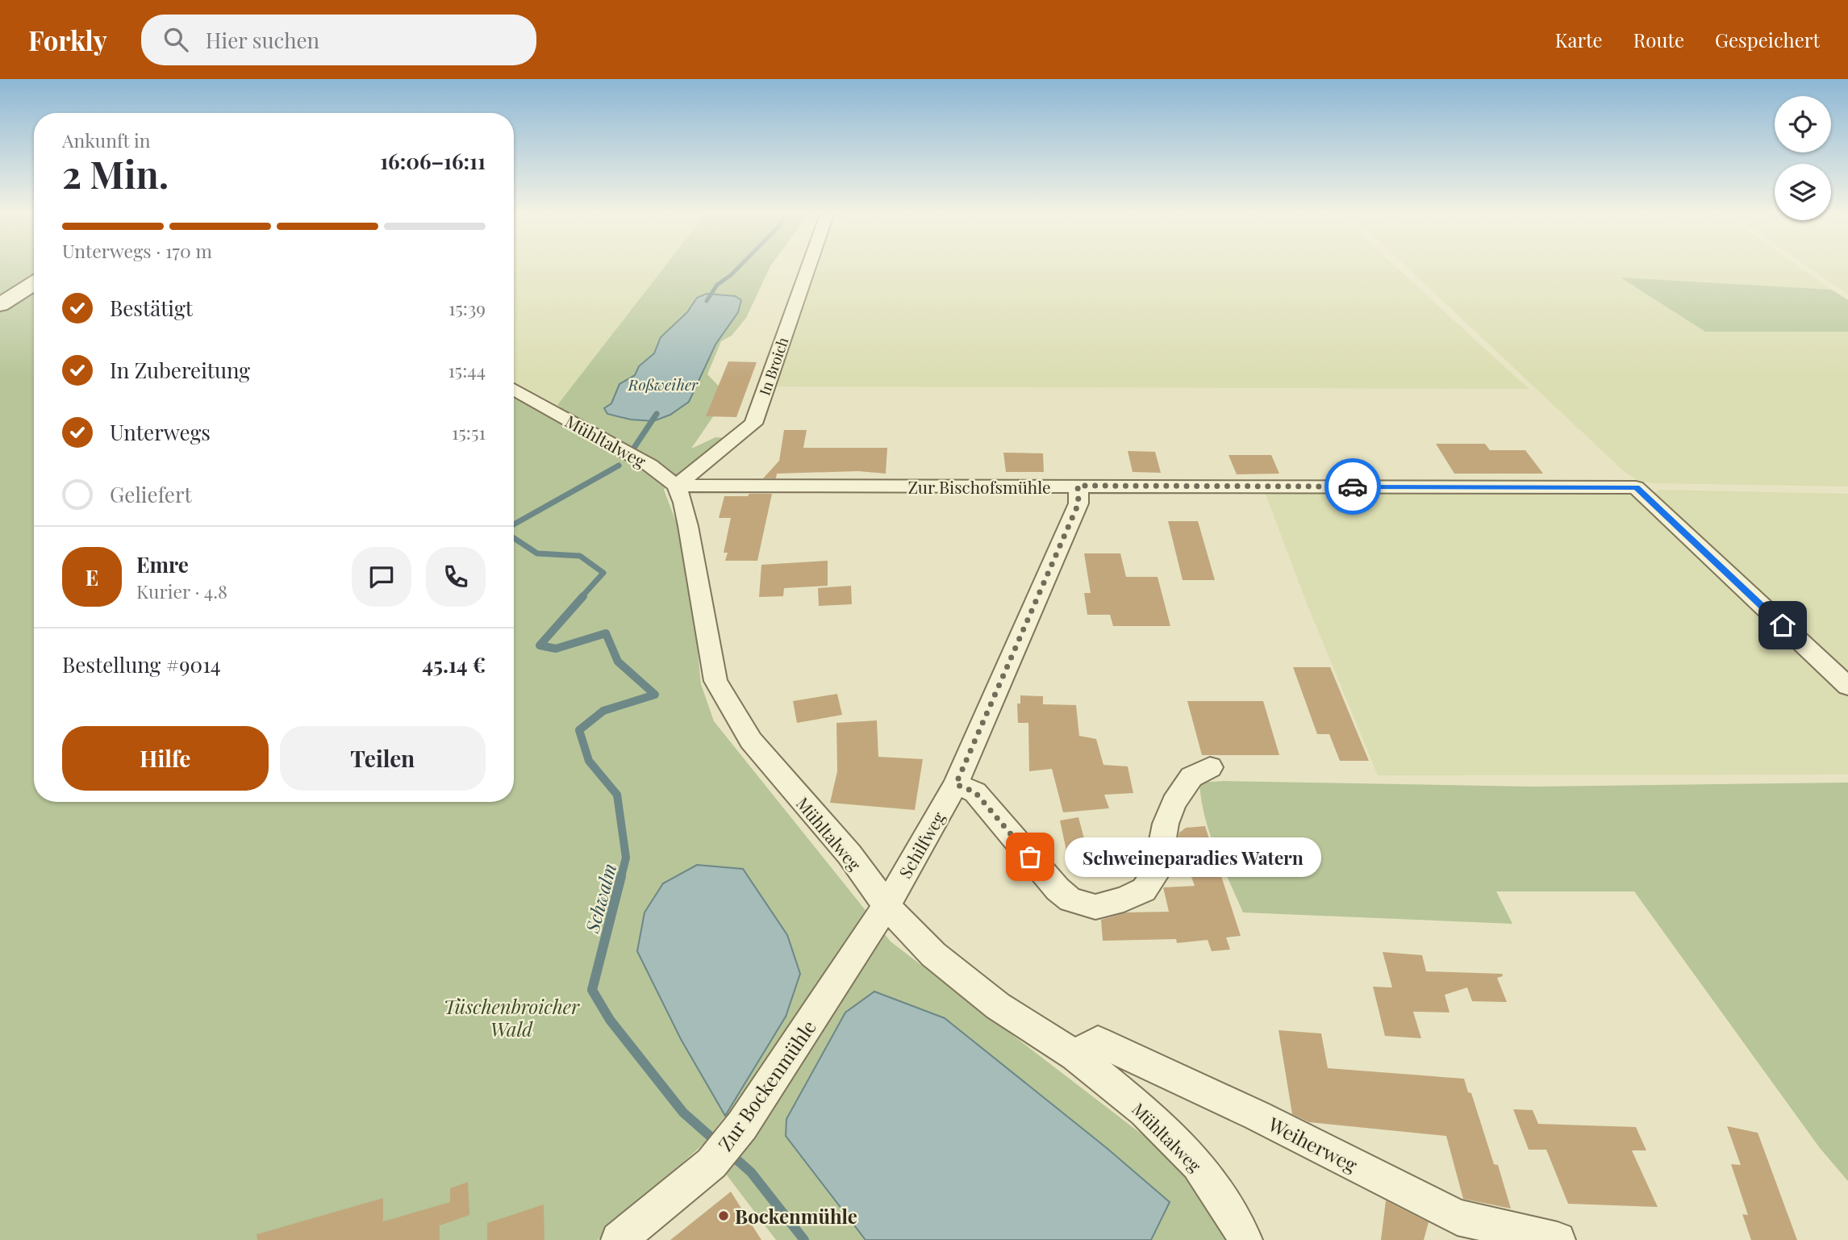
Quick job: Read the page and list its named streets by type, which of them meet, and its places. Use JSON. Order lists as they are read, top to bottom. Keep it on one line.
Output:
{"streets":{"street":["In Broich","Mühltalweg","Zur Bischofsmühle","Schilfweg","Zur Bockenmühle","Weiherweg"]},"crossings":[["In Broich","Mühltalweg"],["In Broich","Zur Bischofsmühle"],["Mühltalweg","Zur Bischofsmühle"],["Mühltalweg","Schilfweg"],["Mühltalweg","Zur Bockenmühle"],["Mühltalweg","Weiherweg"],["Zur Bischofsmühle","Schilfweg"],["Schilfweg","Zur Bockenmühle"]],"water":["Roßweiher","Schwalm"],"parks":["Tüschenbroicher Wald"],"places":["Schweineparadies Watern","Bockenmühle"],"page":{"header":"Forkly","search":"Hier suchen","nav":["Karte","Route","Gespeichert"],"heading":["2 Min.","Ankunft in","16:06–16:11"],"panel":["Emre","Kurier · 4.8","Bestellung #9014","45.14 €"],"bar":"Unterwegs · 170 m","list":[["Bestätigt","15:39"],["In Zubereitung","15:44"],["Unterwegs","15:51"],"Geliefert"],"round":"E","buttons":["Hilfe","Teilen"],"bubble":"Schweineparadies Watern"}}
